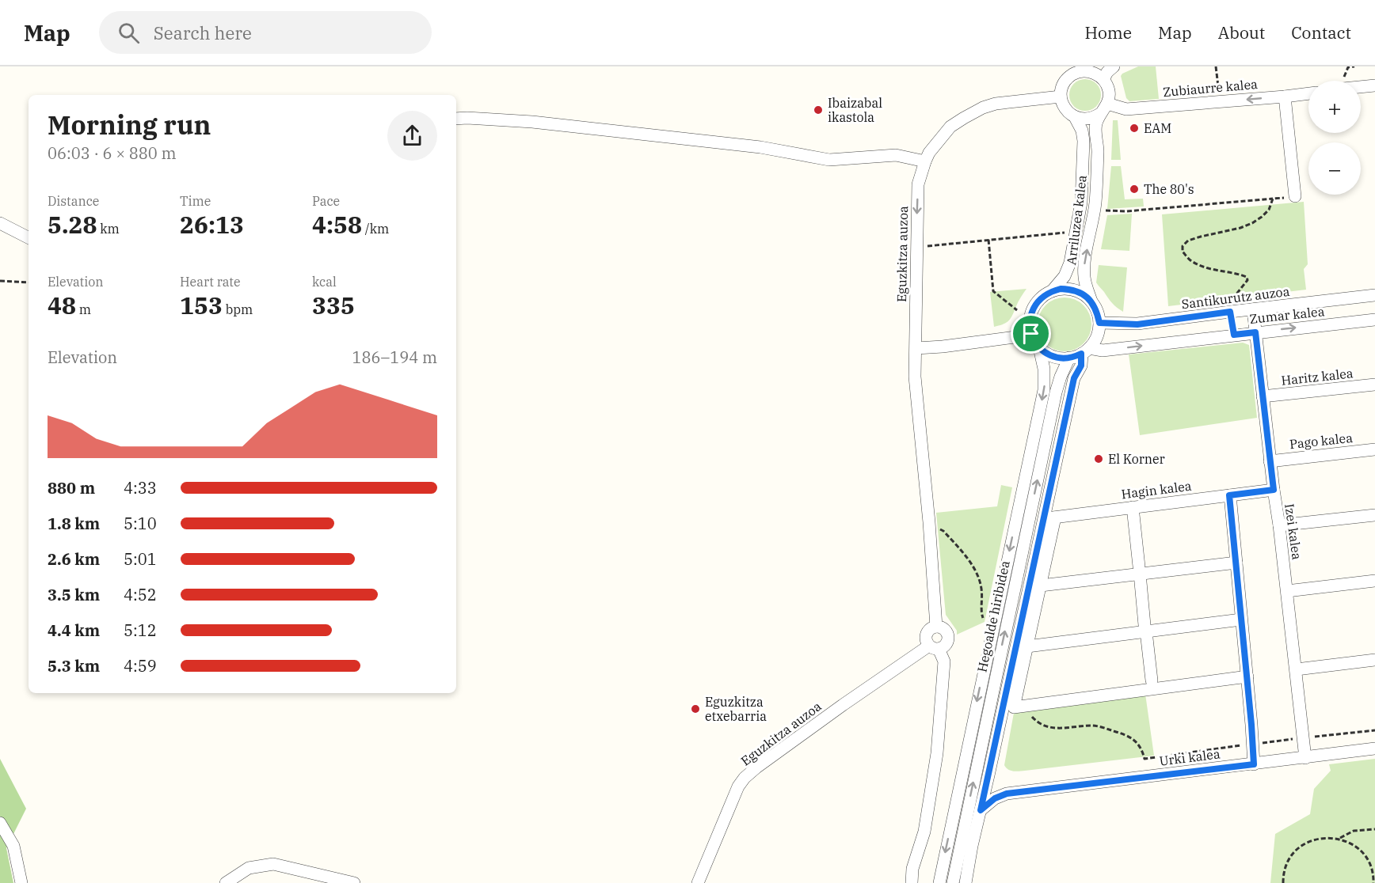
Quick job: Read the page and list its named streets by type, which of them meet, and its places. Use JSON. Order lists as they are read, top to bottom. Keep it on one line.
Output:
{"streets":{"street":["Zubiaurre kalea","Arriluzea kalea","Eguzkitza auzoa","Santikurutz auzoa","Zumar kalea","Haritz kalea","Pago kalea","Hagin kalea","Izei kalea","Hegoalde hiribidea","Urki kalea"]},"crossings":[["Zubiaurre kalea","Arriluzea kalea"],["Zubiaurre kalea","Eguzkitza auzoa"],["Arriluzea kalea","Eguzkitza auzoa"],["Arriluzea kalea","Santikurutz auzoa"],["Arriluzea kalea","Zumar kalea"],["Arriluzea kalea","Hegoalde hiribidea"],["Santikurutz auzoa","Zumar kalea"],["Santikurutz auzoa","Izei kalea"],["Santikurutz auzoa","Hegoalde hiribidea"],["Zumar kalea","Izei kalea"],["Zumar kalea","Hegoalde hiribidea"],["Haritz kalea","Izei kalea"],["Pago kalea","Izei kalea"],["Hagin kalea","Izei kalea"],["Izei kalea","Urki kalea"]],"one_way":["Zubiaurre kalea","Zumar kalea"],"places":["Ibaizabal ikastola","EAM","The 80's","El Korner","Eguzkitza etxebarria"],"page":{"header":"Map","search":"Search here","nav":["Home","Map","About","Contact"],"map_buttons":["+","−"],"heading":["Morning run","06:03 · 6 × 880 m"],"stats":[["Distance","5.28 km"],["Time","26:13"],["Pace","4:58 /km"],["Elevation","48 m"],["Heart rate","153 bpm"],["kcal","335"]],"chart":["Elevation","186–194 m"],"list":[{"name":"880 m","note":"4:33"},{"name":"1.8 km","note":"5:10"},{"name":"2.6 km","note":"5:01"},{"name":"3.5 km","note":"4:52"},{"name":"4.4 km","note":"5:12"},{"name":"5.3 km","note":"4:59"}]}}
